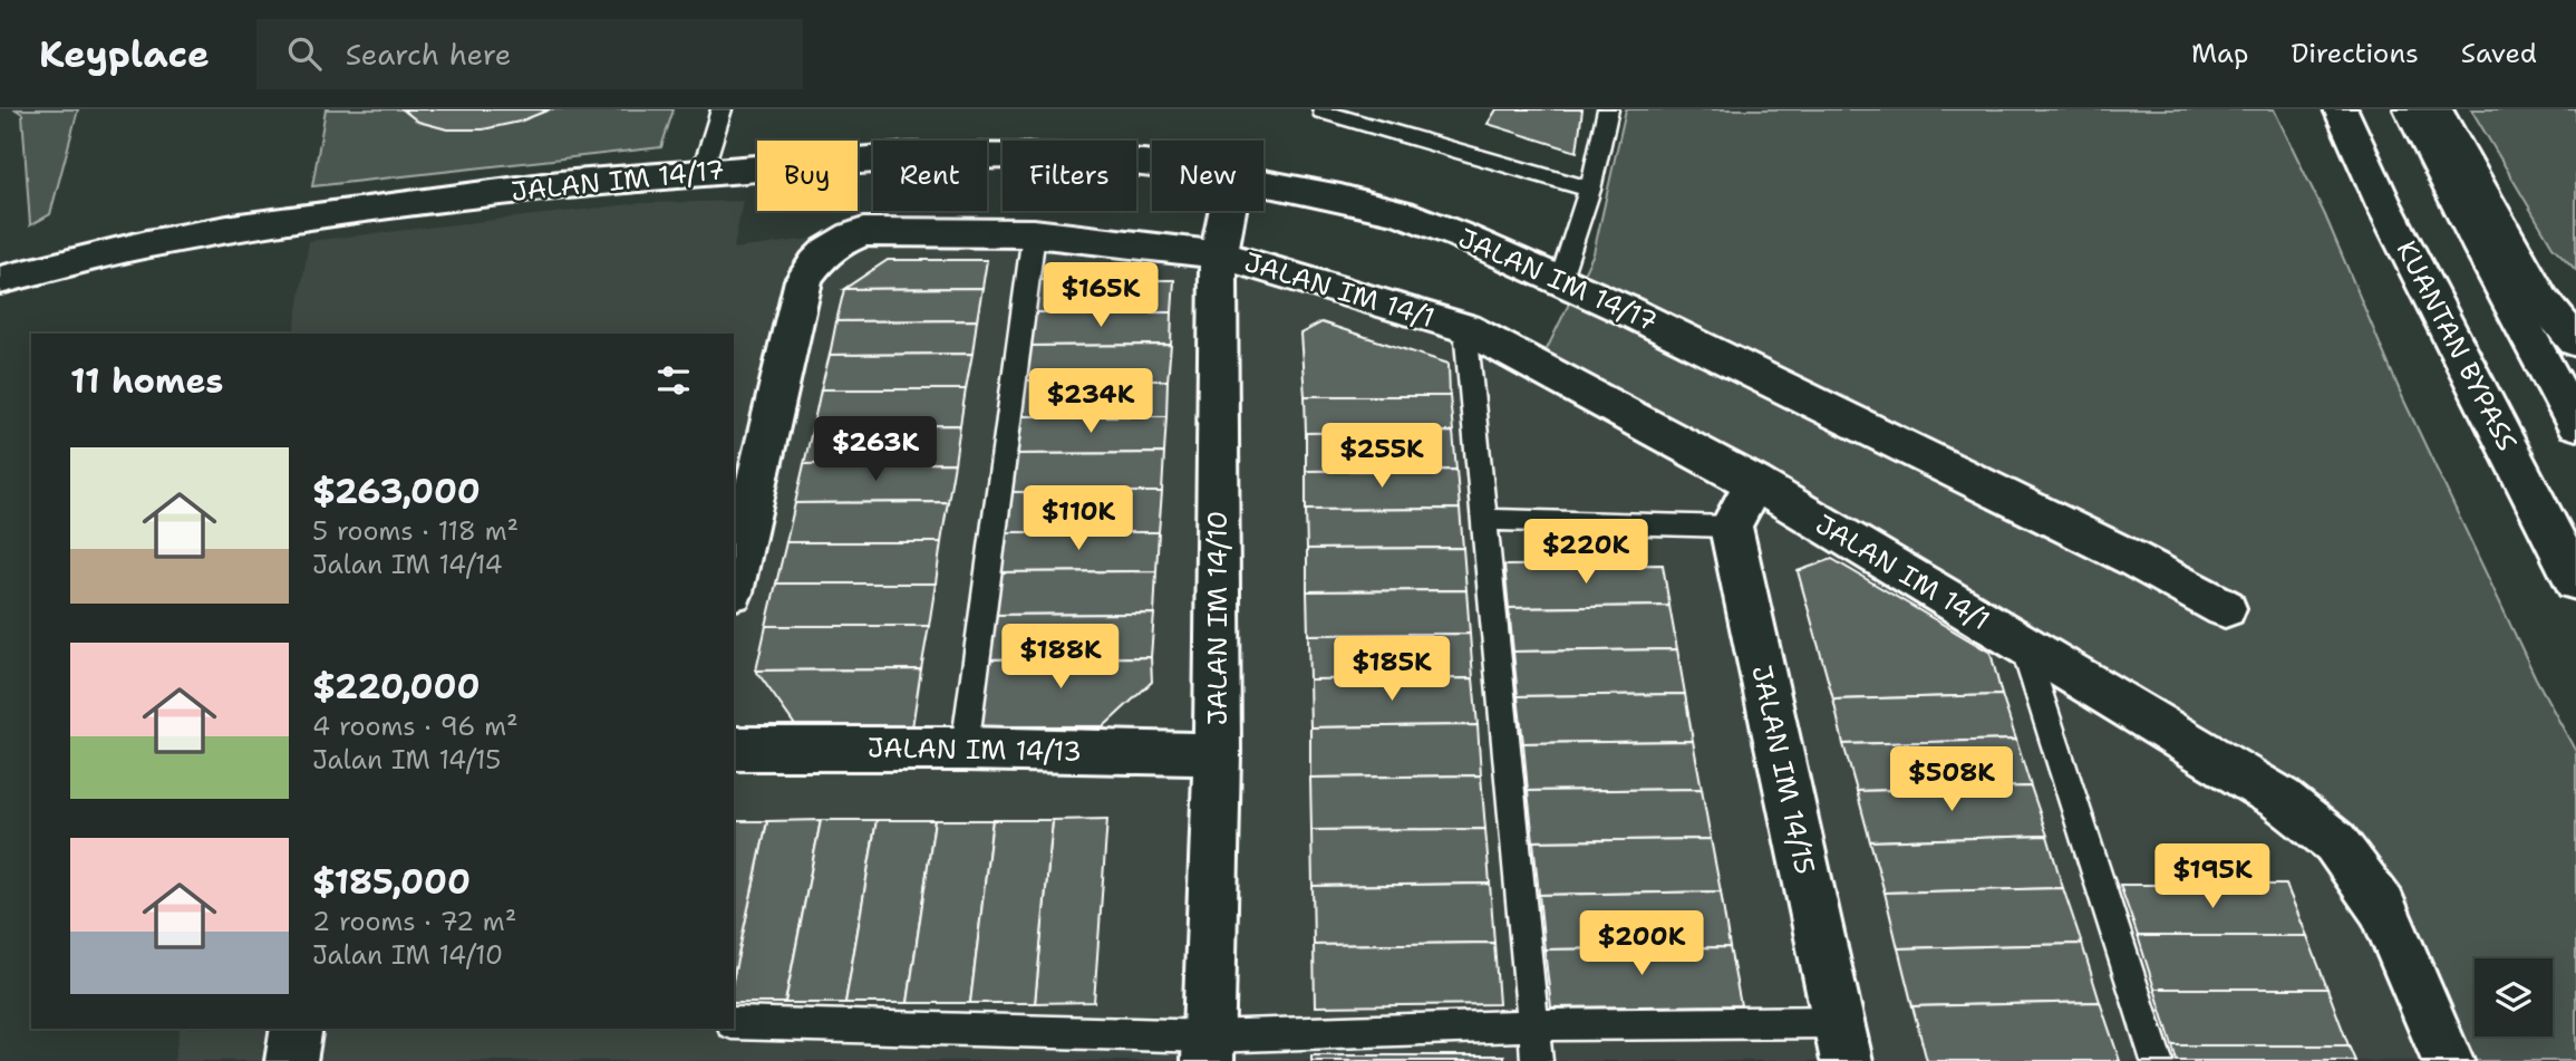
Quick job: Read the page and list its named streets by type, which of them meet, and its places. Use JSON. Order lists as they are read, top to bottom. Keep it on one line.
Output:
{"streets":{"main road":["JALAN IM 14/17","JALAN IM 14/1","KUANTAN BYPASS","JALAN IM 14/10","JALAN IM 14/13","JALAN IM 14/15"]},"crossings":[["JALAN IM 14/1","JALAN IM 14/10"],["JALAN IM 14/10","JALAN IM 14/13"]],"page":{"header":"Keyplace","search":"Search here","nav":["Map","Directions","Saved"],"chip":["Buy","Rent","Filters","New"],"price":["$165K","$234K","$263K","$255K","$110K","$220K","$188K","$185K","$508K","$195K","$200K"],"heading":"11 homes","list":[{"name":"$263,000","note":"5 rooms · 118 m² · Jalan IM 14/14"},{"name":"$220,000","note":"4 rooms · 96 m² · Jalan IM 14/15"},{"name":"$185,000","note":"2 rooms · 72 m² · Jalan IM 14/10"}]}}
